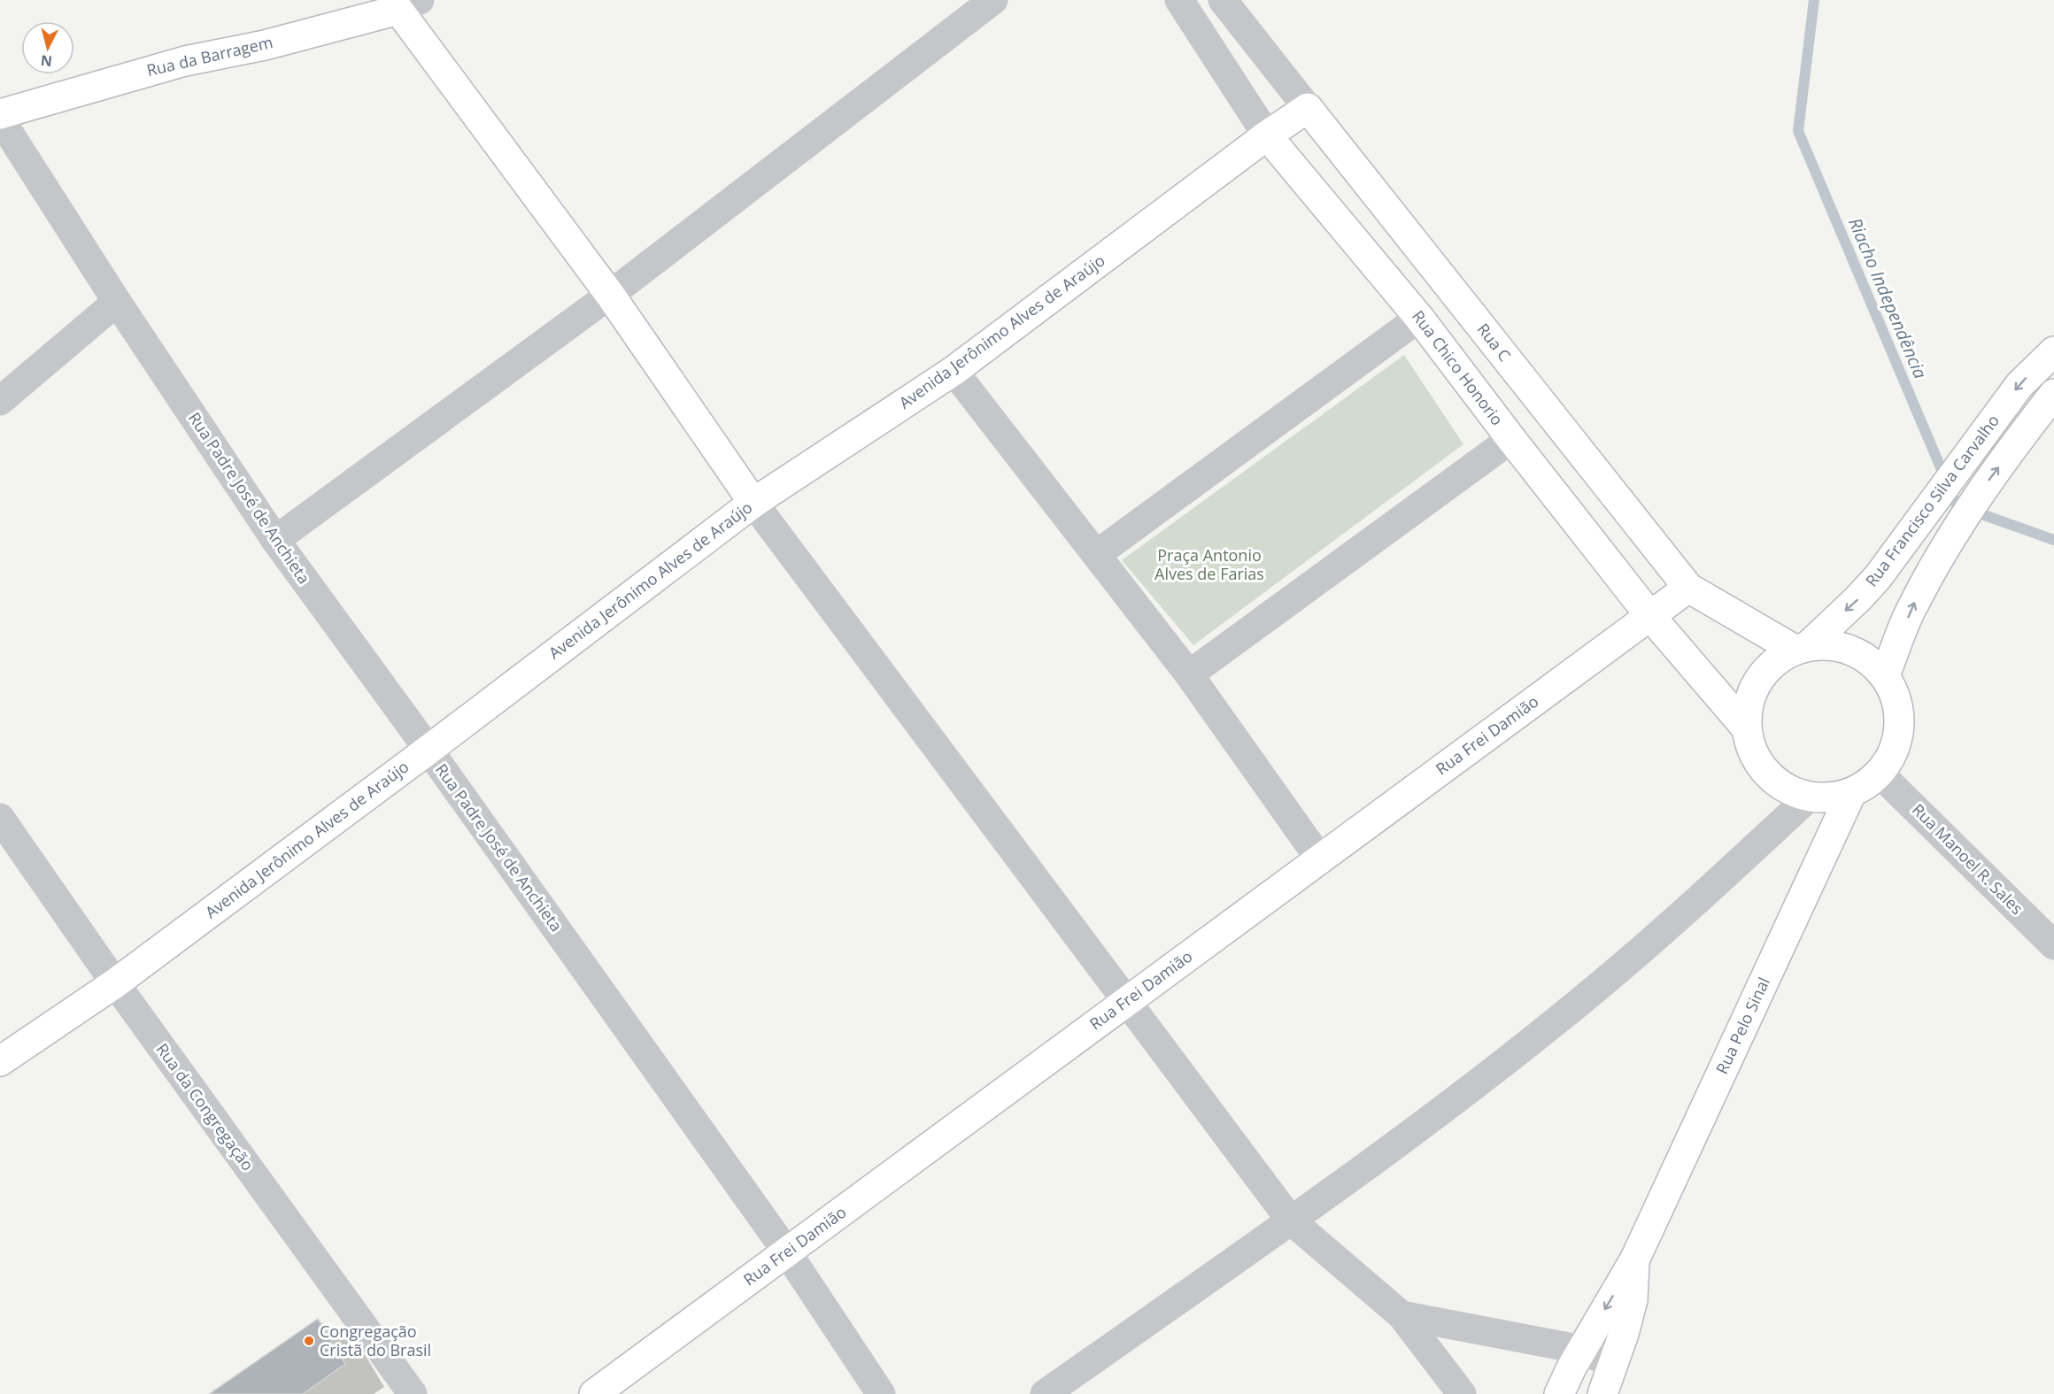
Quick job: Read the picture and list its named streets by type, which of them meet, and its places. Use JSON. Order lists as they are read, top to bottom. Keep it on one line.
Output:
{"streets":{"street":["Rua da Barragem","Avenida Jerônimo Alves de Araújo","Rua C","Rua Chico Honorio","Rua Padre José de Anchieta","Rua Francisco Silva Carvalho","Rua Frei Damião","Rua Manoel R. Sales","Rua Pelo Sinal","Rua da Congregação"]},"crossings":[["Avenida Jerônimo Alves de Araújo","Rua C"],["Avenida Jerônimo Alves de Araújo","Rua Chico Honorio"],["Avenida Jerônimo Alves de Araújo","Rua Padre José de Anchieta"],["Avenida Jerônimo Alves de Araújo","Rua da Congregação"],["Rua C","Rua Chico Honorio"],["Rua C","Rua Francisco Silva Carvalho"],["Rua C","Rua Frei Damião"],["Rua C","Rua Manoel R. Sales"],["Rua C","Rua Pelo Sinal"],["Rua Chico Honorio","Rua Francisco Silva Carvalho"],["Rua Chico Honorio","Rua Frei Damião"],["Rua Chico Honorio","Rua Manoel R. Sales"],["Rua Chico Honorio","Rua Pelo Sinal"],["Rua Padre José de Anchieta","Rua Frei Damião"],["Rua Francisco Silva Carvalho","Rua Manoel R. Sales"],["Rua Francisco Silva Carvalho","Rua Pelo Sinal"],["Rua Manoel R. Sales","Rua Pelo Sinal"]],"water":["Riacho Independência"],"parks":["Praça Antonio Alves de Farias"],"places":["Congregação Cristã do Brasil"],"north":"bottom"}
